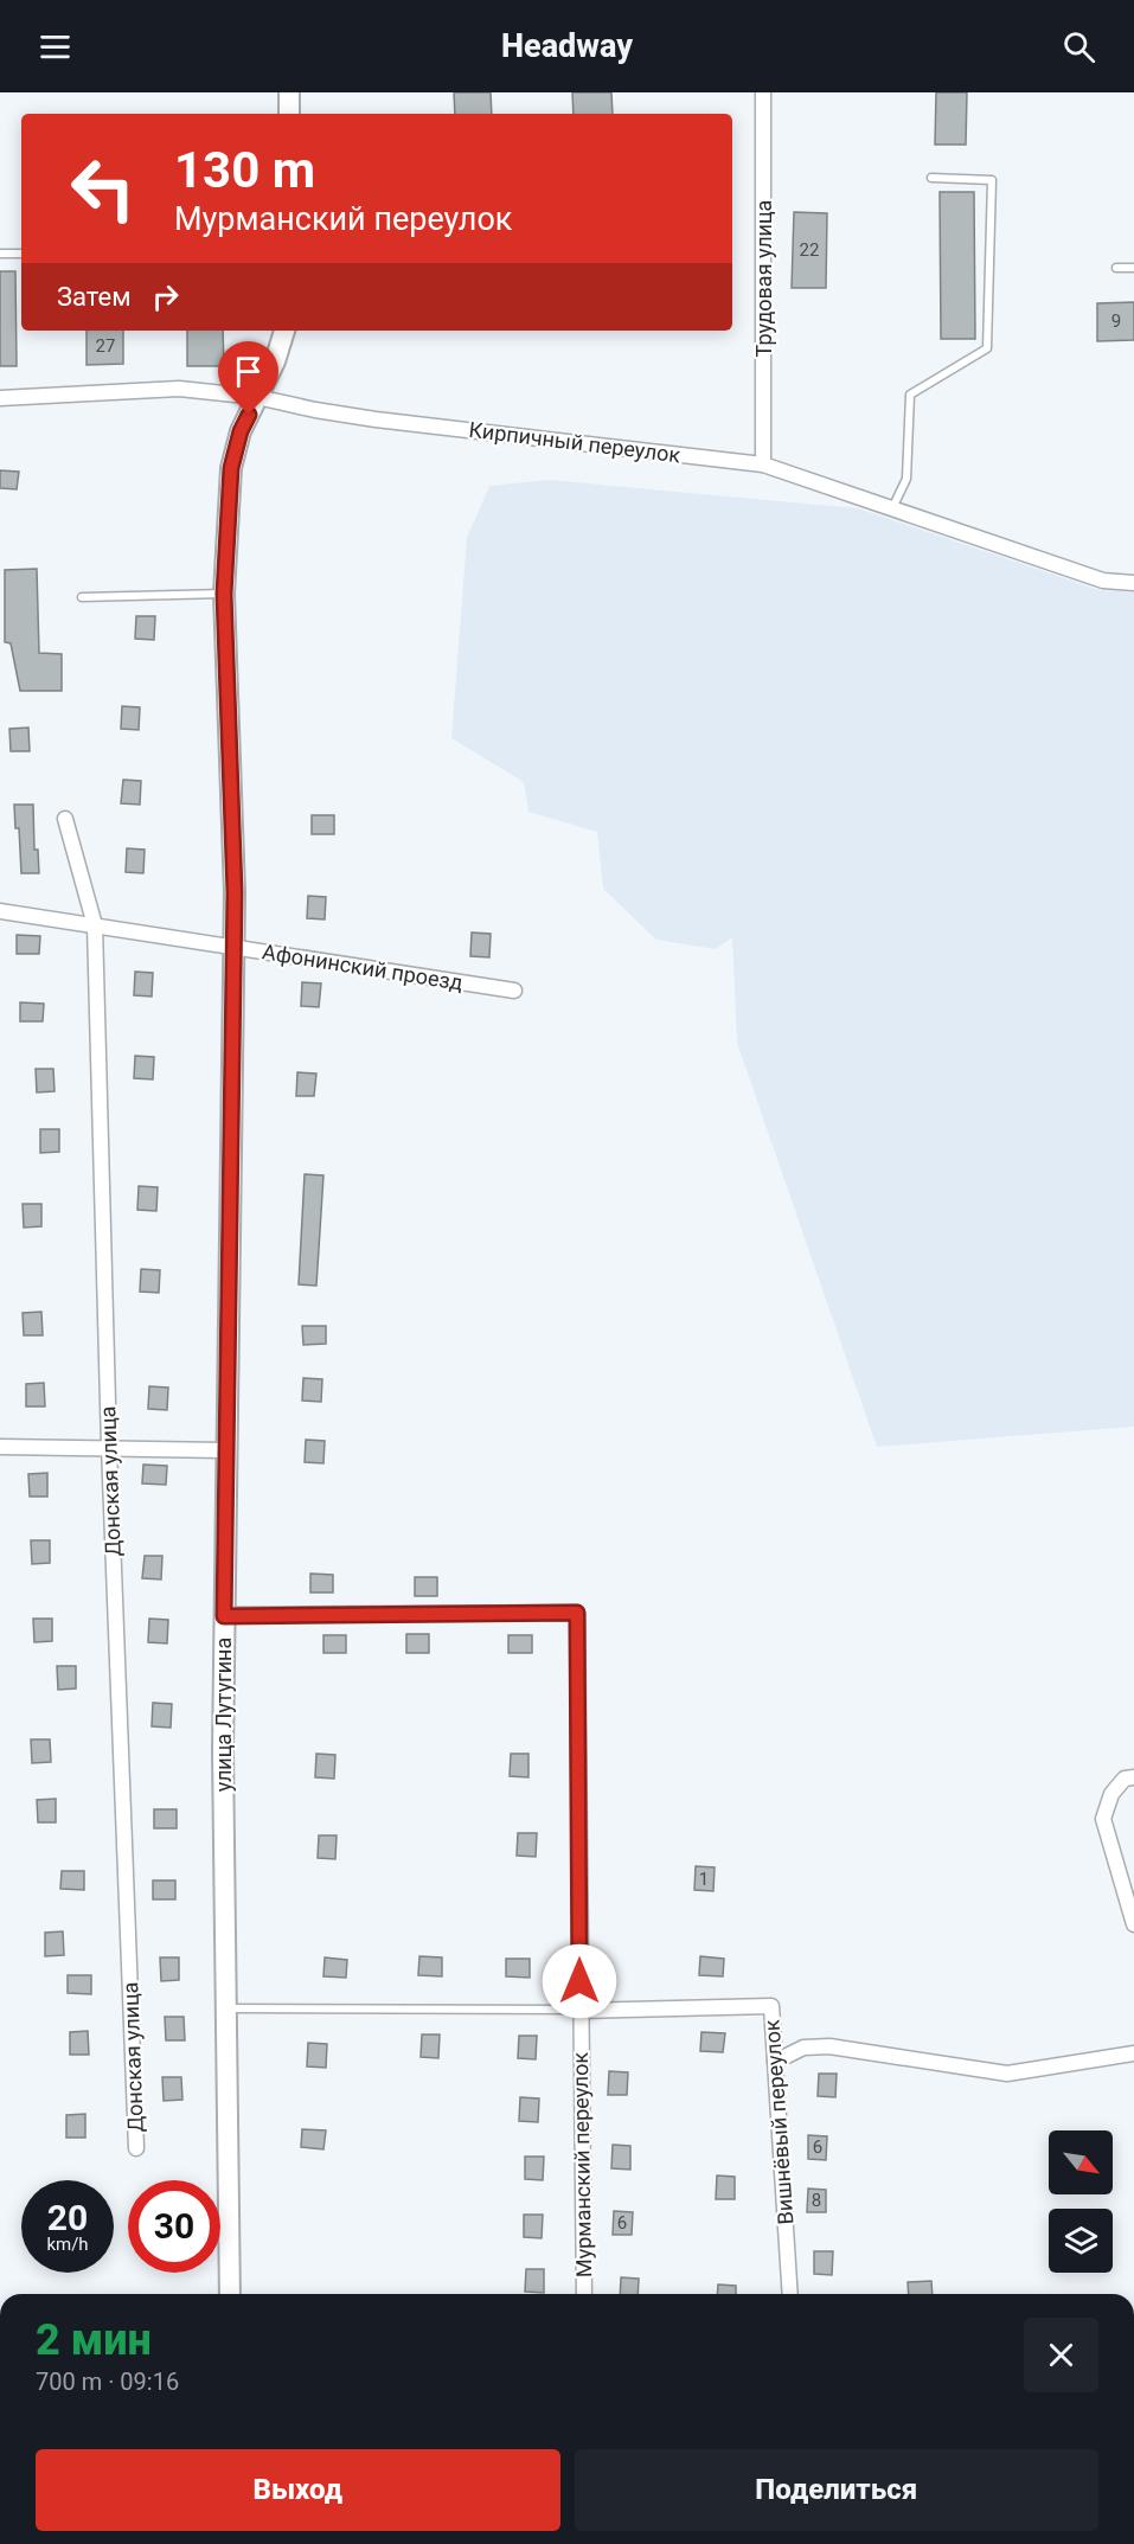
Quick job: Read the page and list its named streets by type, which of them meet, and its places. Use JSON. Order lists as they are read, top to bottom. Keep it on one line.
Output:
{"streets":{"main road":["улица Лутугина"],"street":["Трудовая улица","Кирпичный переулок","Афонинский проезд","Донская улица","Вишнёвый переулок","Мурманский переулок"]},"crossings":[["Трудовая улица","Кирпичный переулок"],["Кирпичный переулок","улица Лутугина"],["Афонинский проезд","Донская улица"],["Афонинский проезд","улица Лутугина"],["улица Лутугина","Мурманский переулок"],["Вишнёвый переулок","Мурманский переулок"]],"house_numbers":["22","9","27","1","6","8","6"],"north":"bottom right","page":{"header":"Headway","turn":["130 m","Мурманский переулок"],"then":"Затем","speed":"20 km/h","limit":"30","heading":["2 мин","700 m · 09:16"],"buttons":["Выход","Поделиться"]}}
